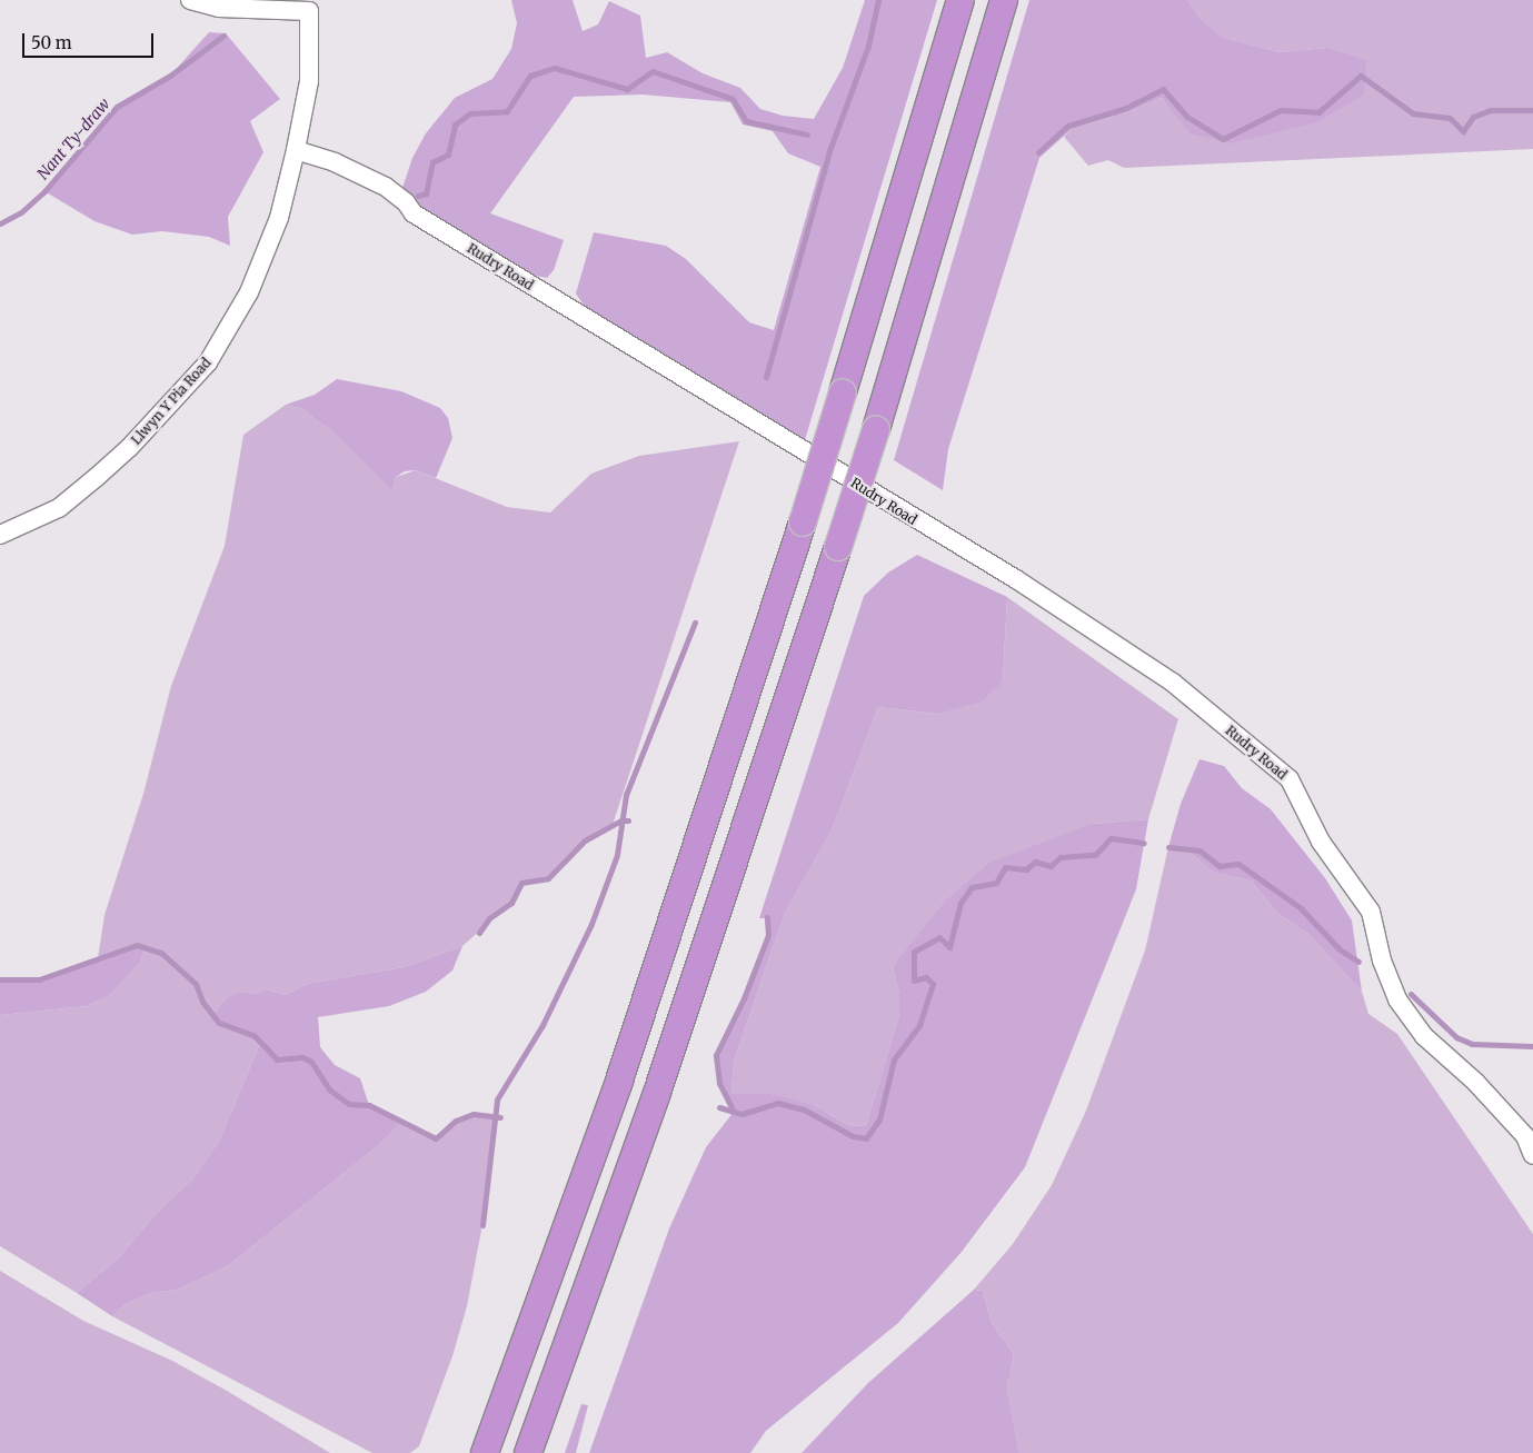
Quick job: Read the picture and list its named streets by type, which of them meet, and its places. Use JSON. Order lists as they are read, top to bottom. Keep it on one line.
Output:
{"streets":{"street":["Rudry Road","Llwyn Y Pia Road"]},"crossings":[["Rudry Road","Llwyn Y Pia Road"]],"water":["Nant Ty-draw"],"scale_bar":"50 m"}
